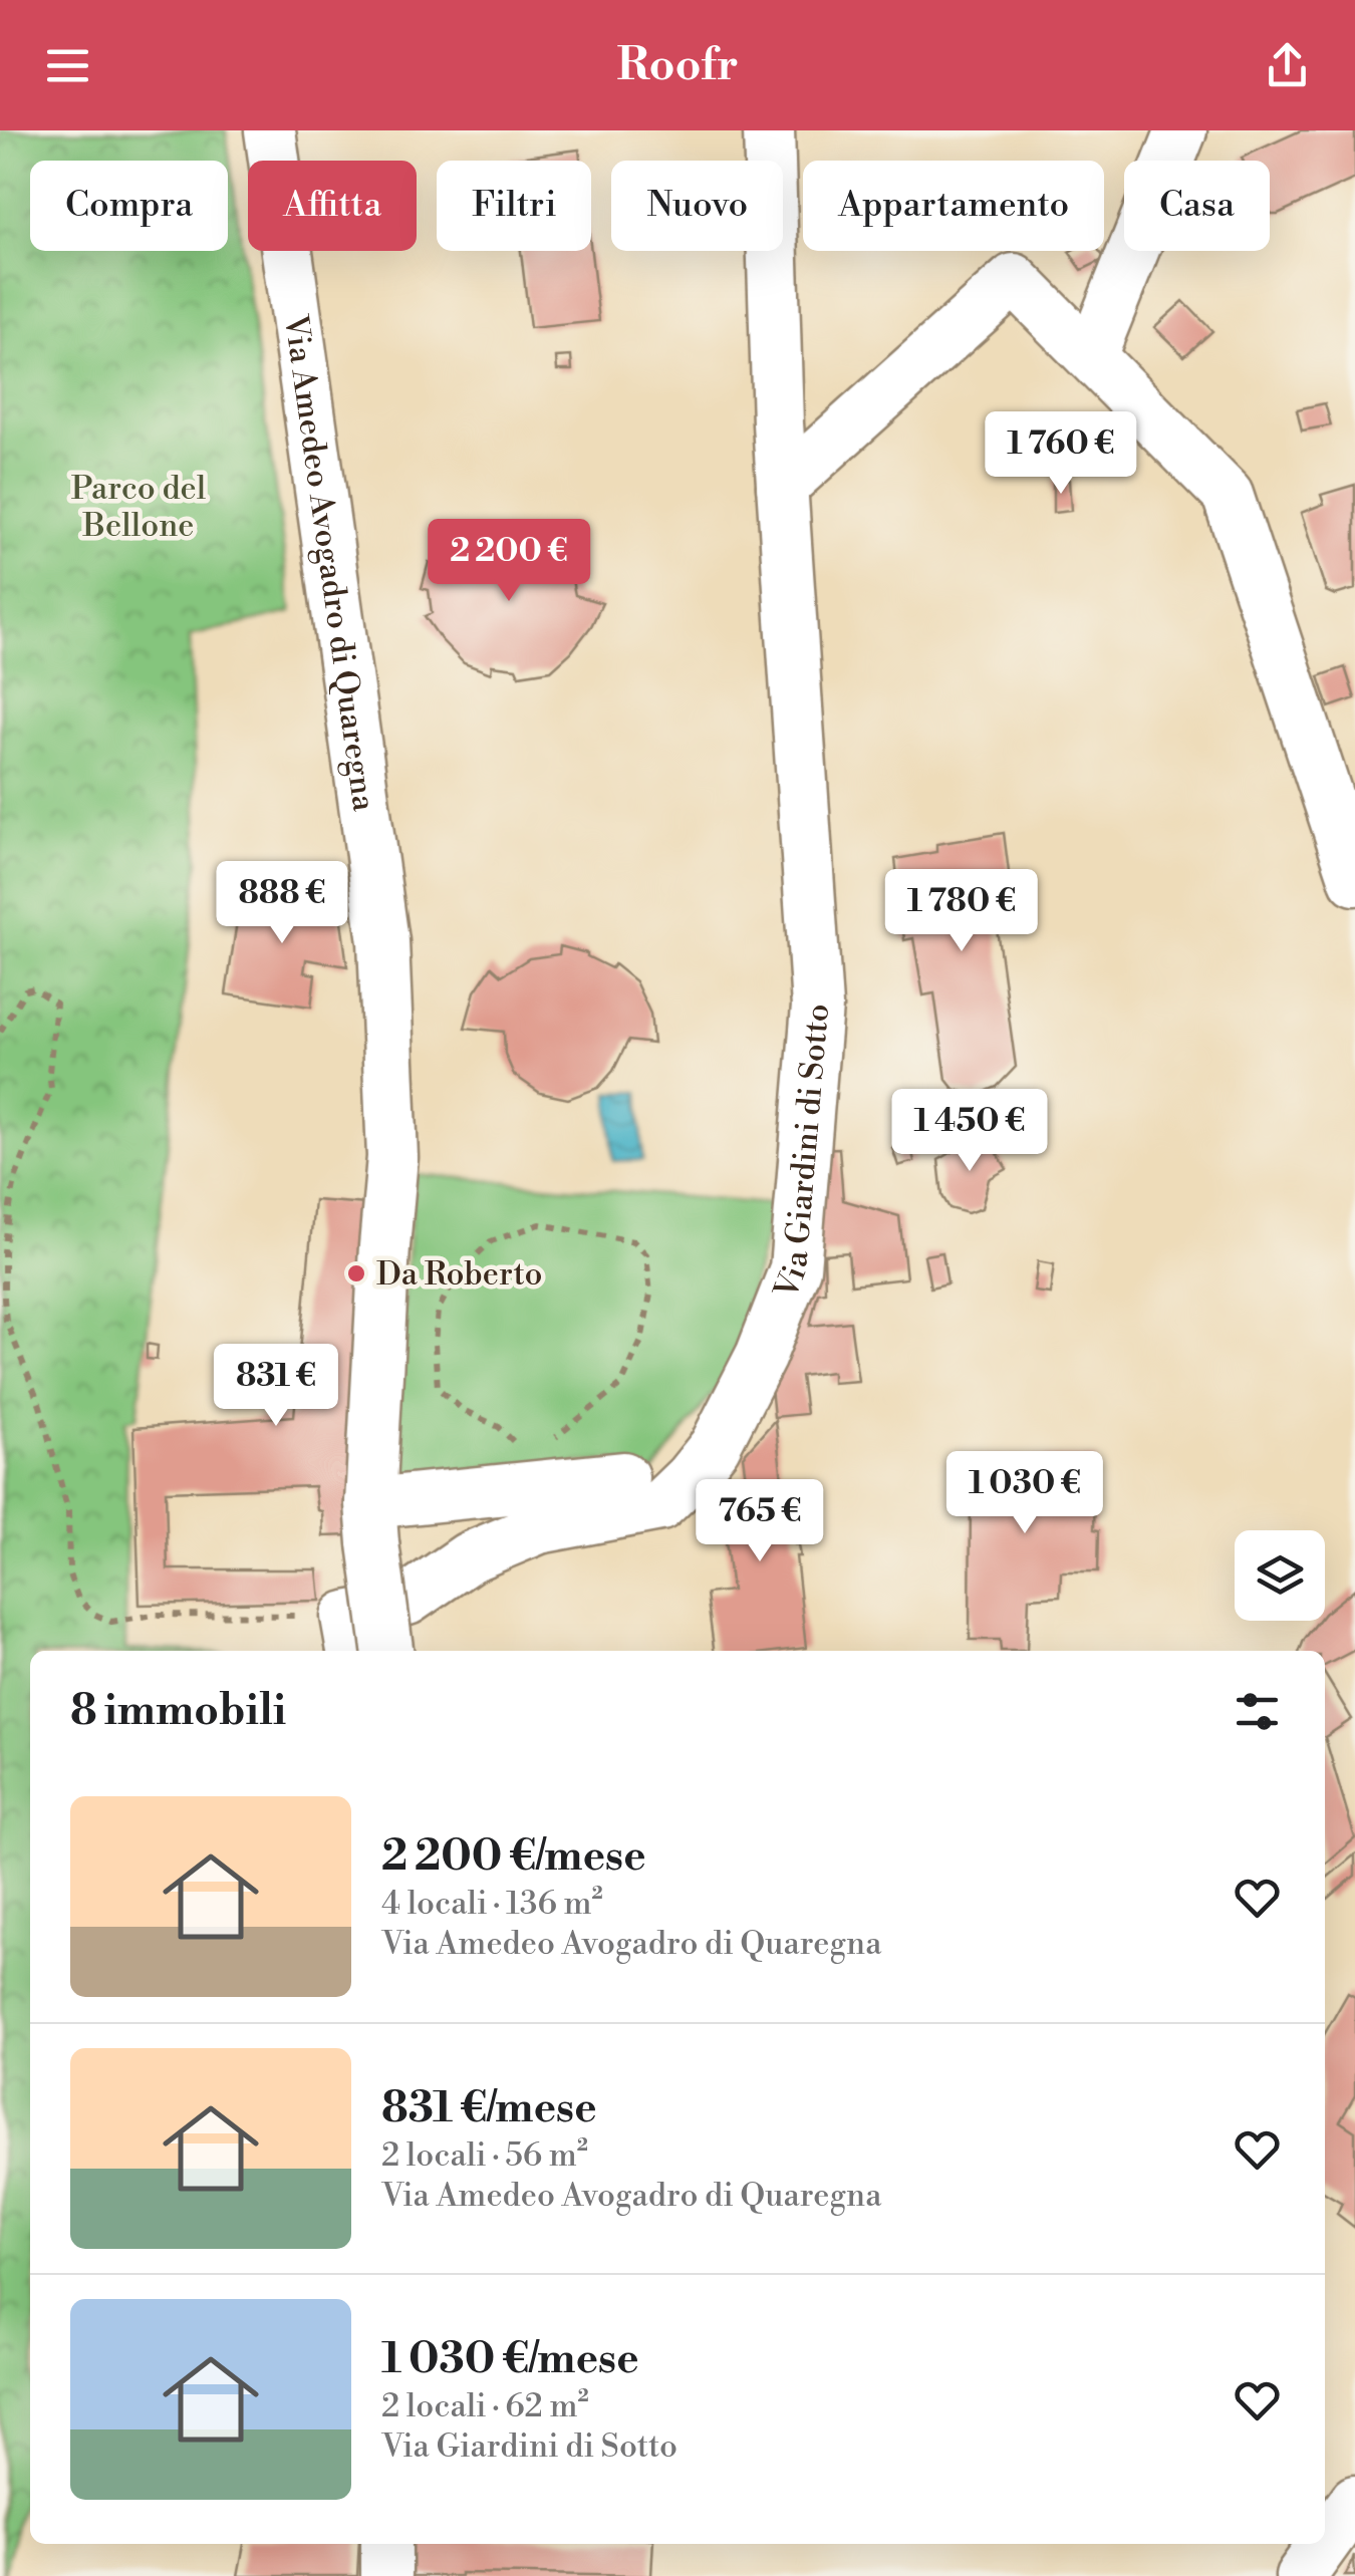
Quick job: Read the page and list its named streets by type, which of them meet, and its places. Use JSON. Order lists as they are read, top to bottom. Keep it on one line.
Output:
{"streets":{"street":["Via Amedeo Avogadro di Quaregna","Via Giardini di Sotto"]},"parks":["Parco del Bellone"],"places":["Da Roberto"],"page":{"header":"Roofr","chip":["Compra","Affitta","Filtri","Nuovo","Appartamento","Casa"],"price":["1 760 €","2 200 €","888 €","1 780 €","1 450 €","831 €","1 030 €","765 €"],"heading":"8 immobili","list":[{"name":"2 200 €/mese","note":"4 locali · 136 m² · Via Amedeo Avogadro di Quaregna"},{"name":"831 €/mese","note":"2 locali · 56 m² · Via Amedeo Avogadro di Quaregna"},{"name":"1 030 €/mese","note":"2 locali · 62 m² · Via Giardini di Sotto"}]}}
